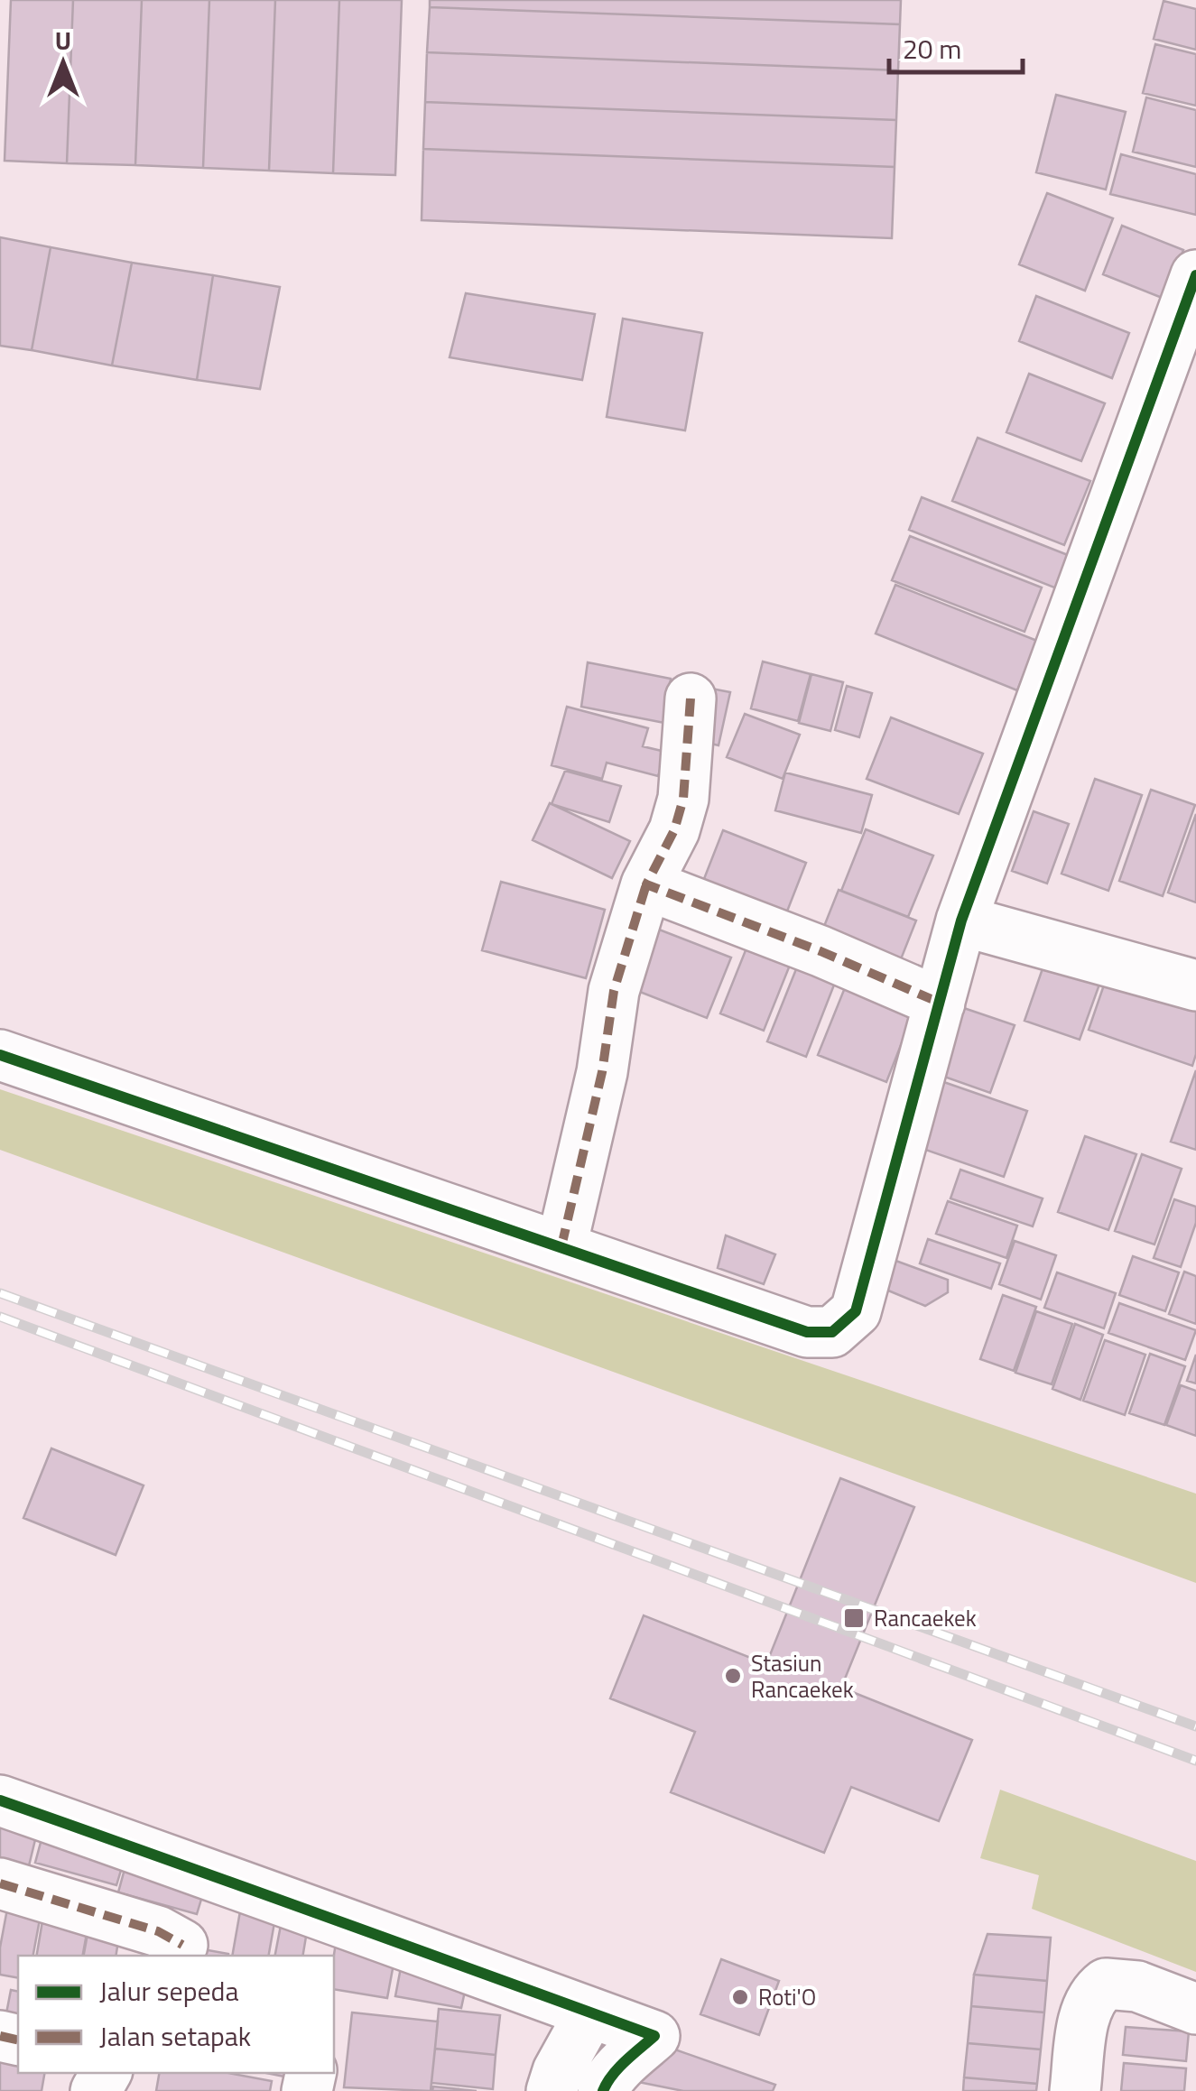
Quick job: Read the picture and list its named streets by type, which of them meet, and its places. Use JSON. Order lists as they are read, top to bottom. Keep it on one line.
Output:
{"places":{"transit":["Rancaekek"],"other":["Stasiun Rancaekek","Roti'O"]},"legend":["Jalur sepeda","Jalan setapak"],"scale_bar":"20 m","north":"top"}
